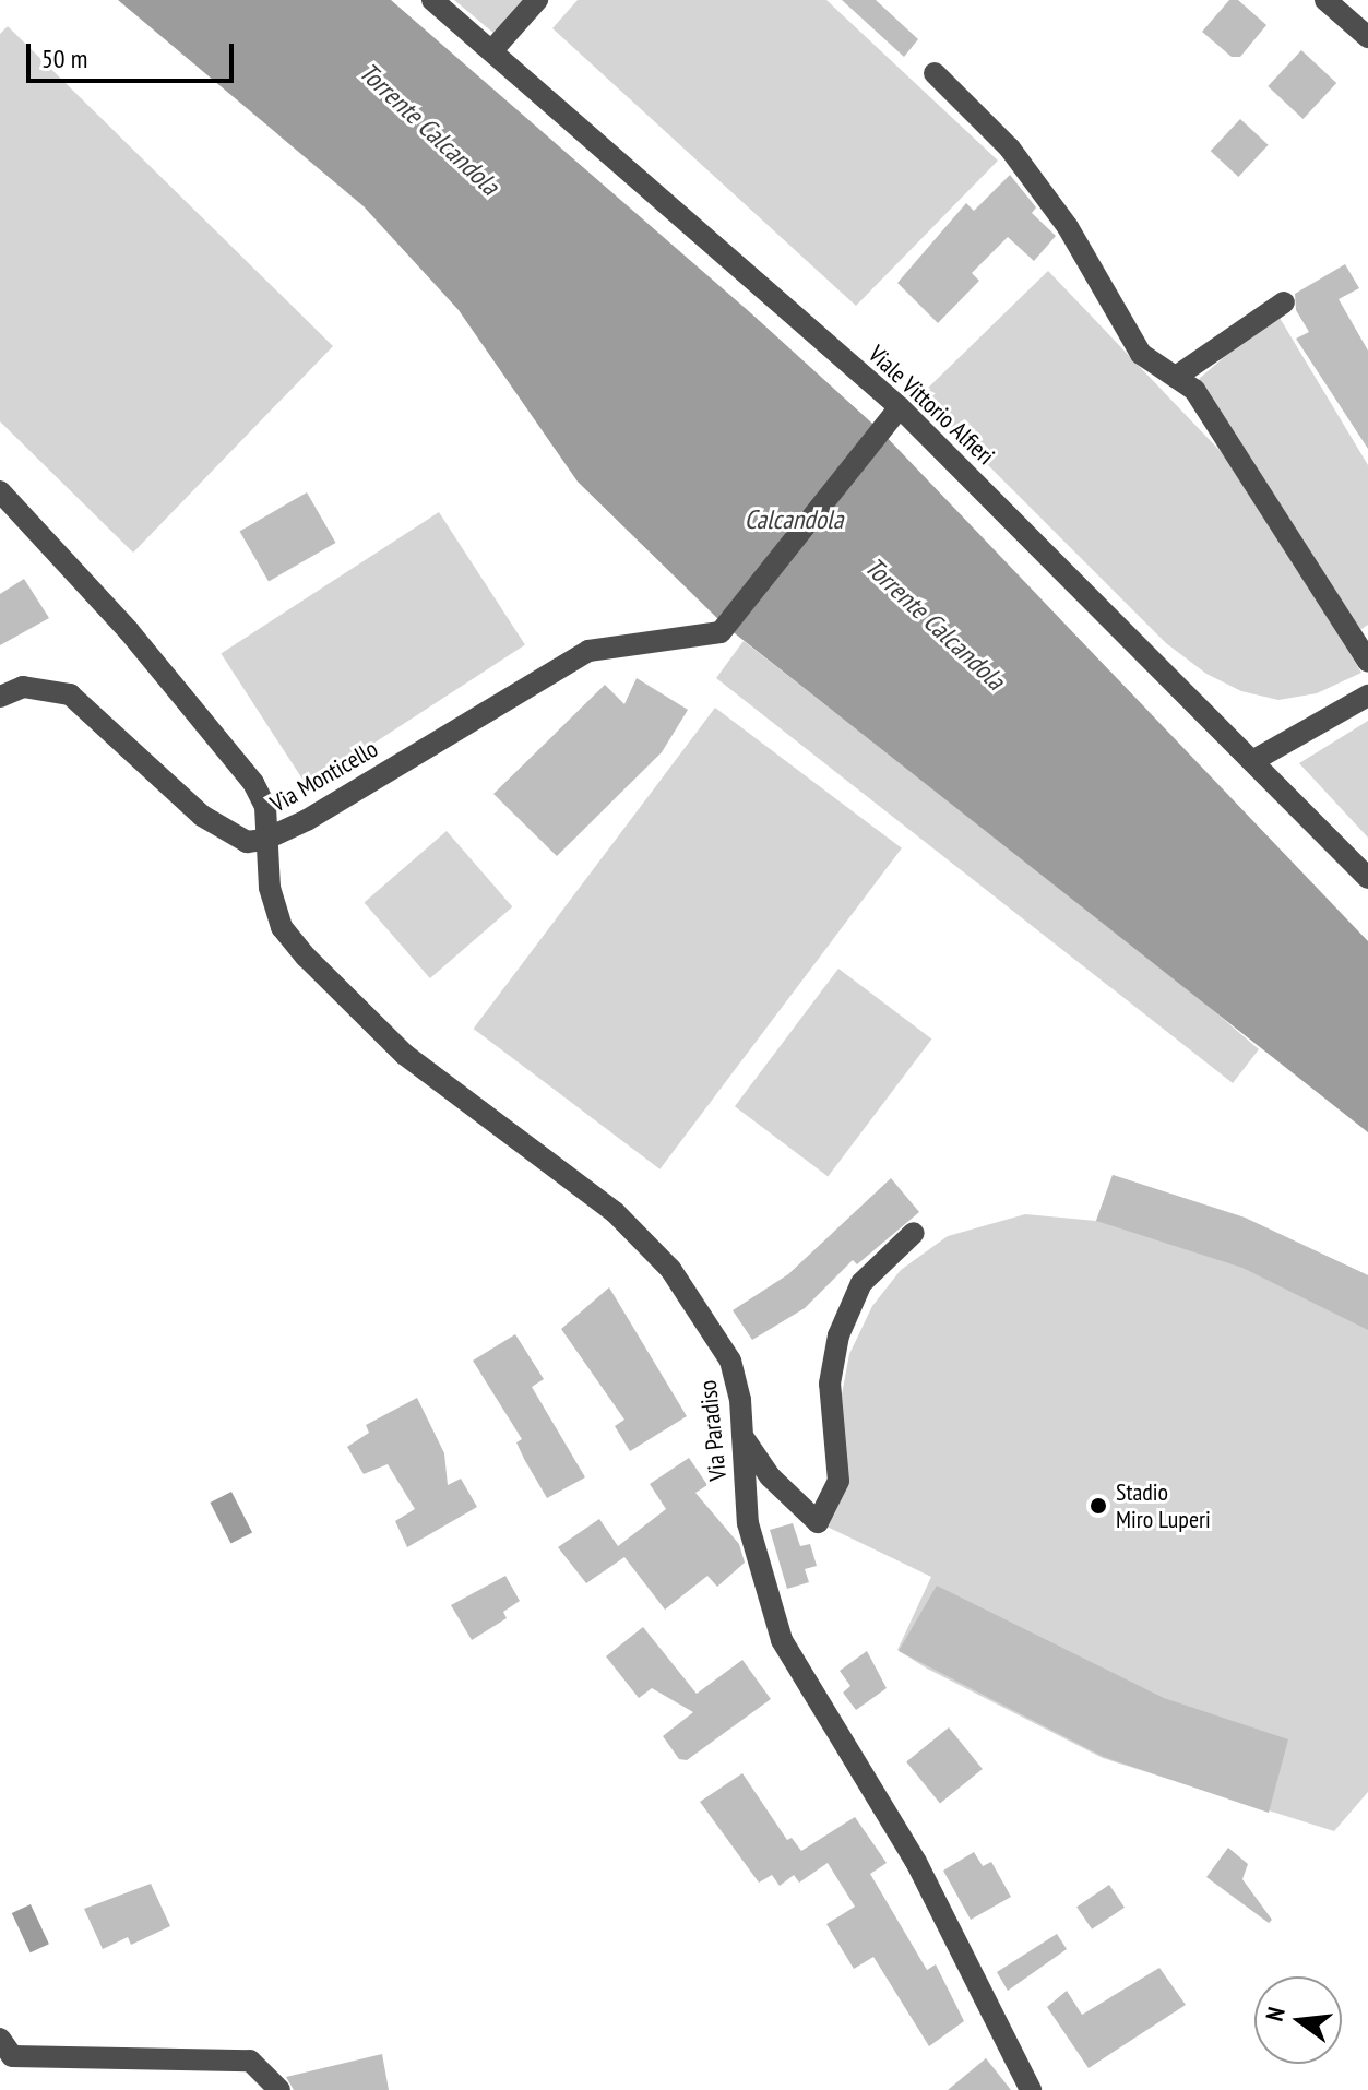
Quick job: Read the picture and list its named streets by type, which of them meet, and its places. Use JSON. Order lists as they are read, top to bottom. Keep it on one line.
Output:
{"streets":{"street":["Viale Vittorio Alfieri","Via Monticello","Via Paradiso"]},"crossings":[["Viale Vittorio Alfieri","Via Monticello"],["Via Monticello","Via Paradiso"]],"water":["Torrente Calcandola","Calcandola"],"places":["Stadio Miro Luperi"],"scale_bar":"50 m","north":"left"}
